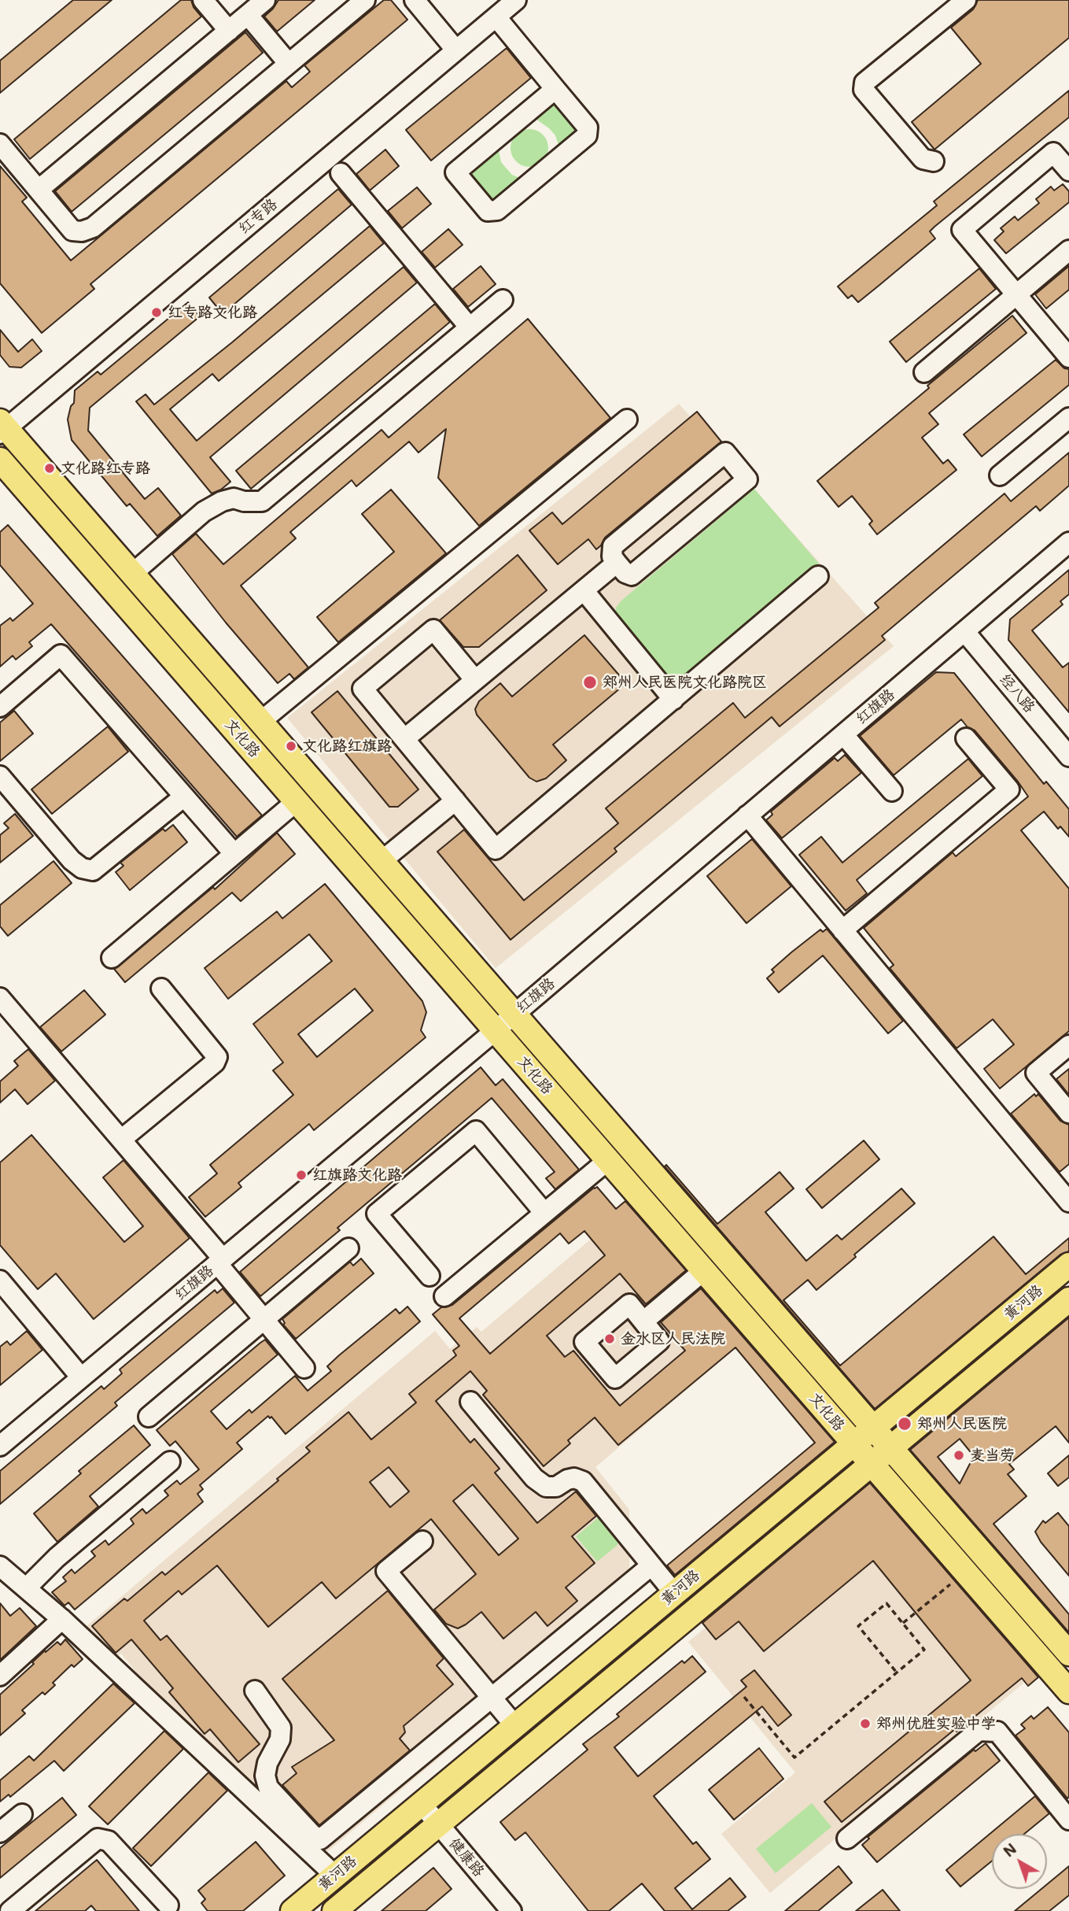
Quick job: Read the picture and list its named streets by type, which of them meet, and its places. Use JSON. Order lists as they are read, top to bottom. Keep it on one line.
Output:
{"streets":{"main road":["文化路","黄河路"],"street":["红专路","经八路","红旗路","健康路"]},"crossings":[["红专路","文化路"],["经八路","红旗路"],["红旗路","文化路"],["文化路","黄河路"],["黄河路","健康路"]],"places":["红专路文化路","文化路红专路","郑州人民医院文化路院区","文化路红旗路","红旗路文化路","金水区人民法院","郑州人民医院","麦当劳","郑州优胜实验中学"],"north":"top left"}
